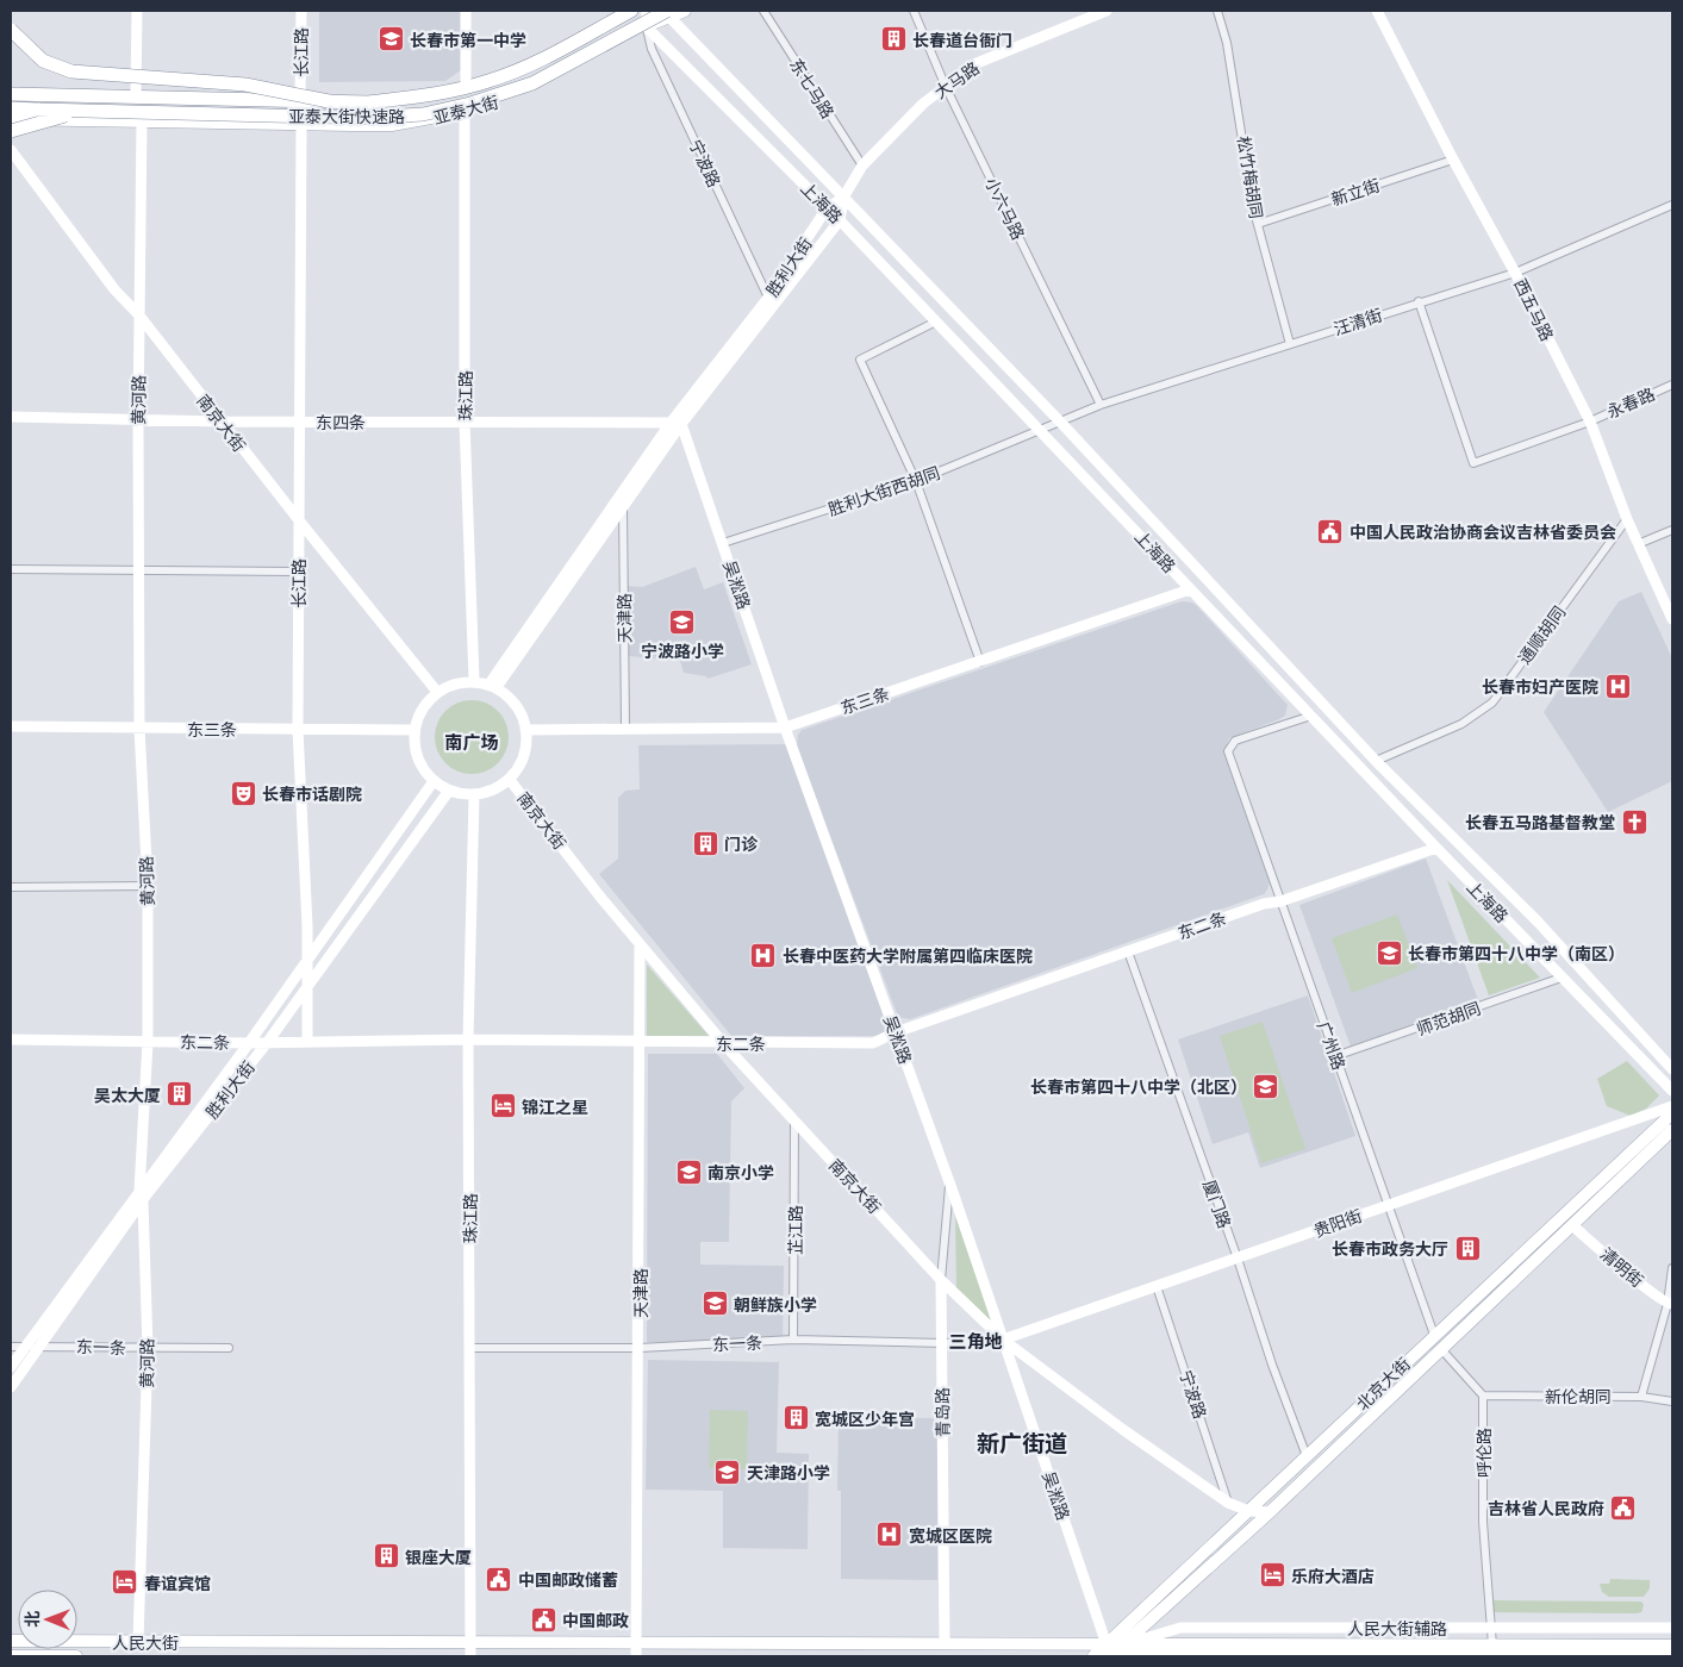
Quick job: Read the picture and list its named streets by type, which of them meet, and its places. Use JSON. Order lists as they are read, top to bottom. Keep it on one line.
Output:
{"streets":{"highway":["亚泰大街快速路"],"main road":["亚泰大街","北京大街","人民大街"],"street":["长江路","大马路","东七马路","宁波路","松竹梅胡同","新立街","上海路","小六马路","胜利大街","西五马路","汪清街","珠江路","黄河路","永春路","东四条","南京大街","胜利大街西胡同","吴淞路","天津路","通顺胡同","东三条","东二条","师范胡同","广州路","厦门路","贵阳街","芷江路","清明街","东一条","新伦胡同","青岛路","呼伦路","人民大街辅路"]},"crossings":[["长江路","亚泰大街"],["长江路","胜利大街"],["长江路","东四条"],["长江路","南京大街"],["长江路","东三条"],["长江路","东二条"],["大马路","东七马路"],["大马路","上海路"],["大马路","小六马路"],["大马路","胜利大街"],["亚泰大街","亚泰大街快速路"],["亚泰大街","宁波路"],["亚泰大街","上海路"],["亚泰大街","珠江路"],["亚泰大街","黄河路"],["亚泰大街快速路","上海路"],["宁波路","上海路"],["宁波路","胜利大街"],["宁波路","南京大街"],["宁波路","贵阳街"],["松竹梅胡同","新立街"],["松竹梅胡同","汪清街"],["新立街","西五马路"],["上海路","胜利大街"],["上海路","汪清街"],["上海路","胜利大街西胡同"],["上海路","通顺胡同"],["上海路","东三条"],["上海路","东二条"],["上海路","师范胡同"],["上海路","广州路"],["小六马路","汪清街"],["胜利大街","珠江路"],["胜利大街","黄河路"],["胜利大街","东四条"],["胜利大街","南京大街"],["胜利大街","吴淞路"],["胜利大街","天津路"],["胜利大街","东三条"],["胜利大街","东二条"],["胜利大街","东一条"],["西五马路","汪清街"],["西五马路","永春路"],["西五马路","通顺胡同"],["汪清街","永春路"],["汪清街","胜利大街西胡同"],["珠江路","东四条"],["珠江路","南京大街"],["珠江路","东三条"],["珠江路","东二条"],["珠江路","东一条"],["珠江路","人民大街"],["黄河路","东四条"],["黄河路","南京大街"],["黄河路","东三条"],["黄河路","东二条"],["黄河路","东一条"],["黄河路","人民大街"],["东四条","南京大街"],["东四条","吴淞路"],["南京大街","吴淞路"],["南京大街","天津路"],["南京大街","东三条"],["南京大街","东二条"],["南京大街","贵阳街"],["南京大街","芷江路"],["南京大街","东一条"],["南京大街","北京大街"],["南京大街","青岛路"],["胜利大街西胡同","吴淞路"],["吴淞路","东三条"],["吴淞路","东二条"],["吴淞路","贵阳街"],["吴淞路","东一条"],["吴淞路","北京大街"],["吴淞路","青岛路"],["吴淞路","人民大街"],["天津路","东三条"],["天津路","东二条"],["天津路","东一条"],["天津路","人民大街"],["东二条","广州路"],["东二条","厦门路"],["师范胡同","广州路"],["广州路","贵阳街"],["广州路","北京大街"],["厦门路","贵阳街"],["厦门路","北京大街"],["贵阳街","东一条"],["芷江路","东一条"],["清明街","北京大街"],["东一条","青岛路"],["北京大街","人民大街辅路"],["北京大街","人民大街"],["新伦胡同","呼伦路"],["青岛路","人民大街"],["呼伦路","人民大街辅路"],["呼伦路","人民大街"],["人民大街辅路","人民大街"]],"districts":["南广场","三角地","新广街道"],"places":{"school or university":["长春市第一中学","宁波路小学","长春市第四十八中学（南区）","长春市第四十八中学（北区）","南京小学","朝鲜族小学","天津路小学"],"building":["长春道台衙门","门诊","吴太大厦","长春市政务大厅","宽城区少年宫","银座大厦"],"public building":["中国人民政治协商会议吉林省委员会","吉林省人民政府","中国邮政储蓄","中国邮政"],"hospital":["长春市妇产医院","长春中医药大学附属第四临床医院","宽城区医院"],"theatre":["长春市话剧院"],"church":["长春五马路基督教堂"],"hotel":["锦江之星","乐府大酒店","春谊宾馆"]},"north":"left"}
